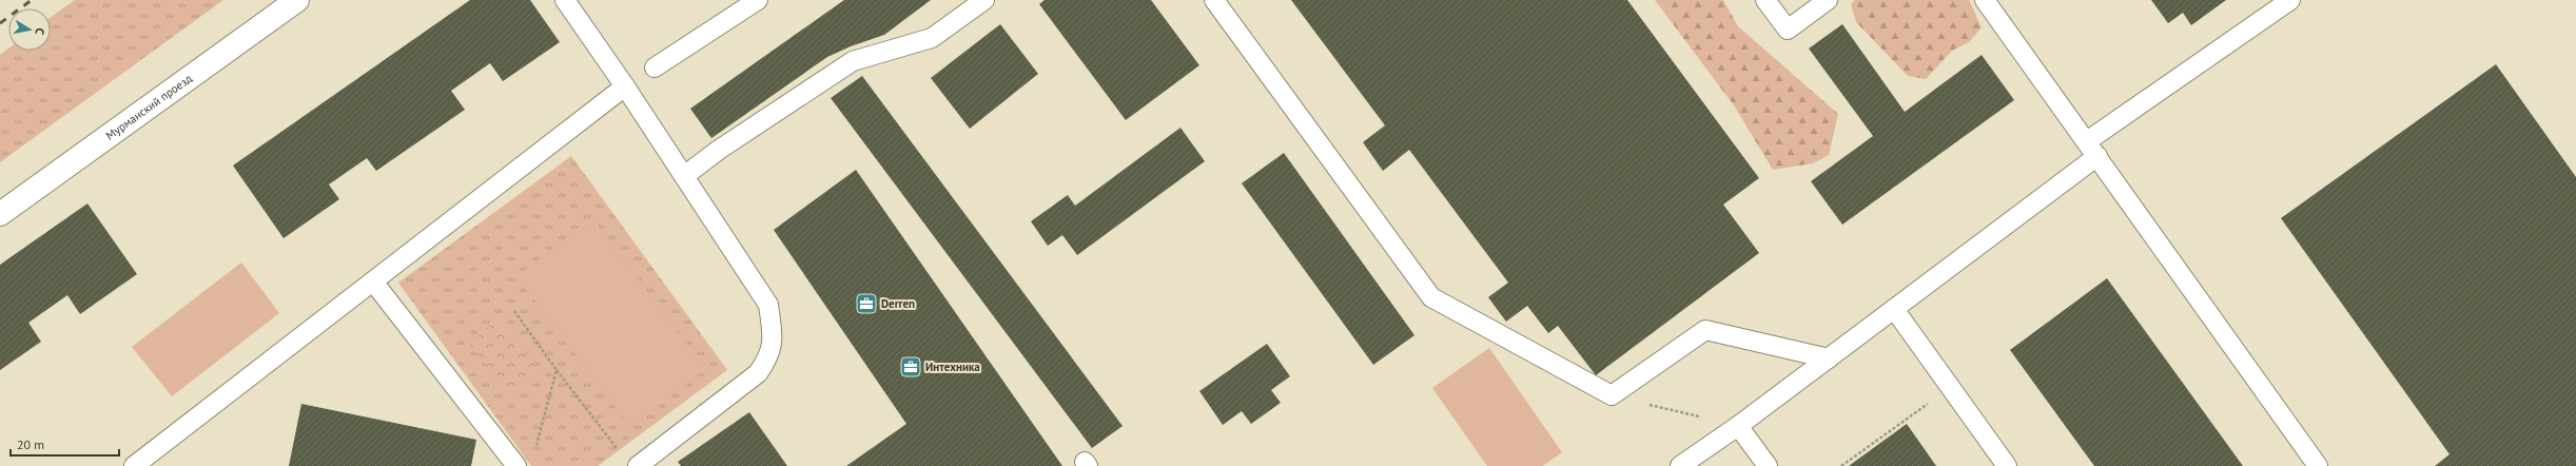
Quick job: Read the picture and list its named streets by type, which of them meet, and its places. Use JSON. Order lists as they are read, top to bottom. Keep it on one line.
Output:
{"streets":{"street":["Мурманский проезд"]},"places":{"office":["Derren","Интехника"]},"scale_bar":"20 m","north":"right"}
